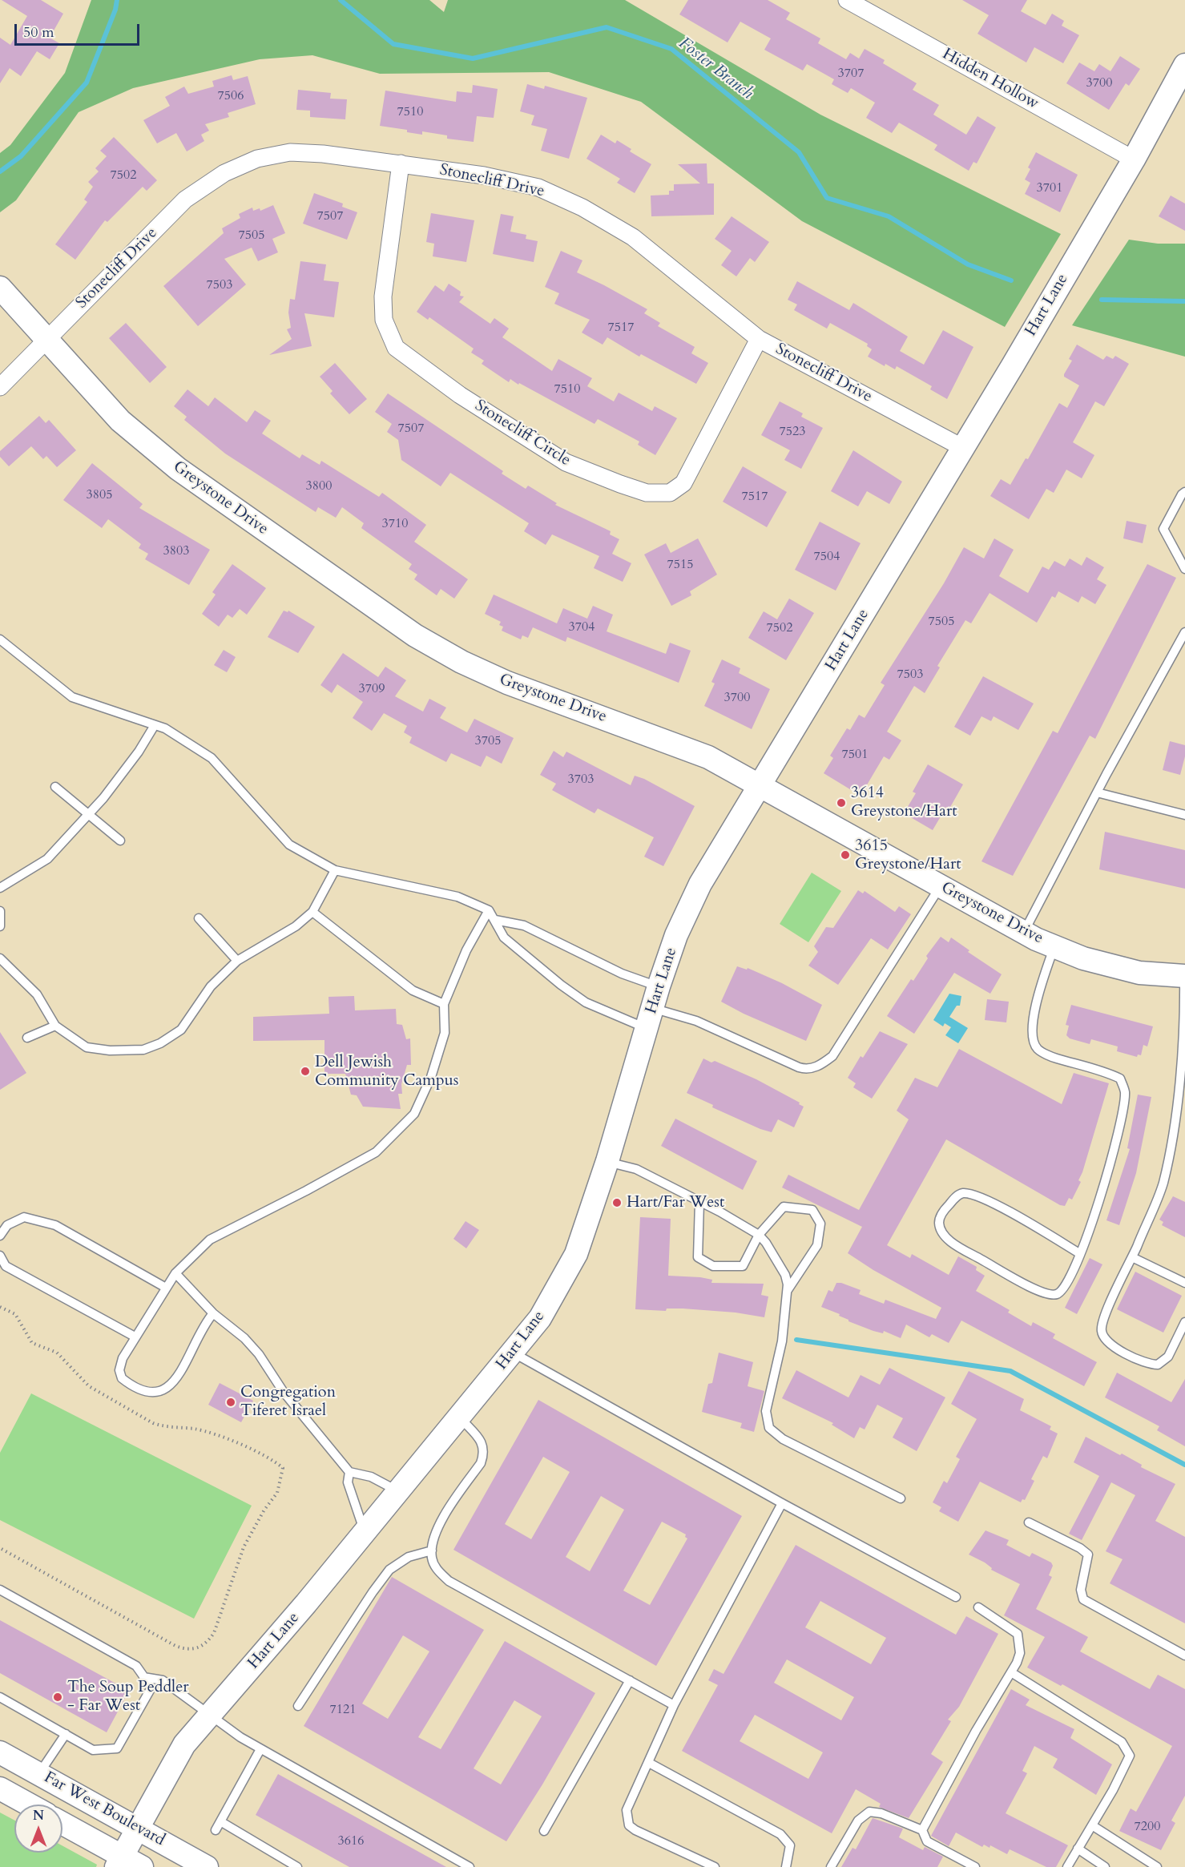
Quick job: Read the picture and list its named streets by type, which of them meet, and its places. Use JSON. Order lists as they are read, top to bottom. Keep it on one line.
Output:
{"streets":{"street":["Hidden Hollow","Stonecliff Drive","Hart Lane","Stonecliff Circle","Greystone Drive","Far West Boulevard"]},"crossings":[["Hidden Hollow","Hart Lane"],["Stonecliff Drive","Hart Lane"],["Stonecliff Drive","Stonecliff Circle"],["Stonecliff Drive","Greystone Drive"],["Hart Lane","Greystone Drive"],["Hart Lane","Far West Boulevard"]],"water":["Foster Branch"],"places":["3614 Greystone/Hart","3615 Greystone/Hart","Dell Jewish Community Campus","Hart/Far West","Congregation Tiferet Israel","The Soup Peddler - Far West"],"house_numbers":["3707","3700","7506","7510","7502","3701","7507","7505","7503","7517","7510","7507","7523","3800","3805","7517","3710","3803","7504","7515","7505","3704","7502","7503","3709","3700","3705","7501","3703","7121","7200","3616"],"scale_bar":"50 m","north":"top"}
